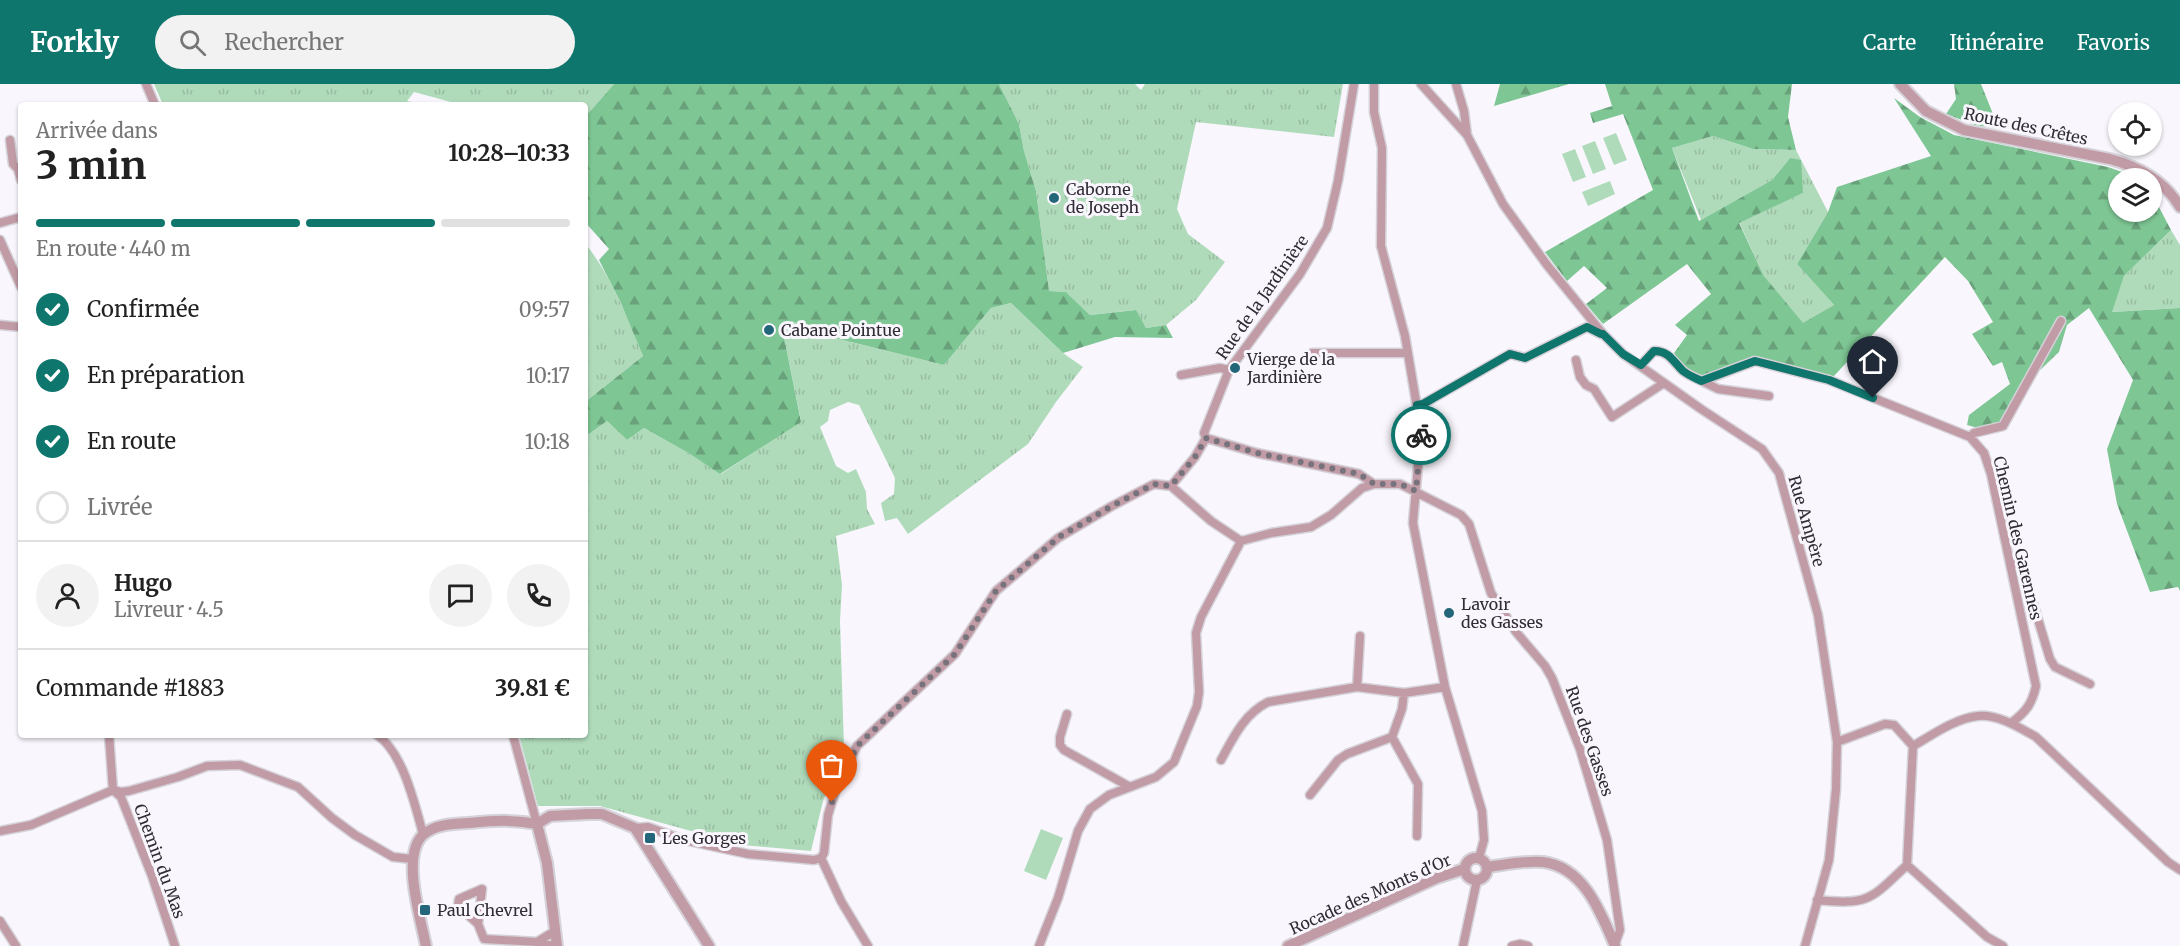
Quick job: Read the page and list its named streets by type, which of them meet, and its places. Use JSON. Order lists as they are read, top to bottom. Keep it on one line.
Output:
{"streets":{"street":["Route des Crêtes","Rue de la Jardinière","Rue Ampère","Chemin des Garennes","Rue des Gasses","Chemin du Mas","Rocade des Monts d'Or"]},"places":{"other":["Caborne de Joseph","Cabane Pointue","Vierge de la Jardinière","Lavoir des Gasses"],"transit":["Les Gorges","Paul Chevrel"]},"page":{"header":"Forkly","search":"Rechercher","nav":["Carte","Itinéraire","Favoris"],"heading":["3 min","Arrivée dans","10:28–10:33"],"panel":["Hugo","Livreur · 4.5","Commande #1883","39.81 €"],"bar":"En route · 440 m","list":[["Confirmée","09:57"],["En préparation","10:17"],["En route","10:18"],"Livrée"]}}
